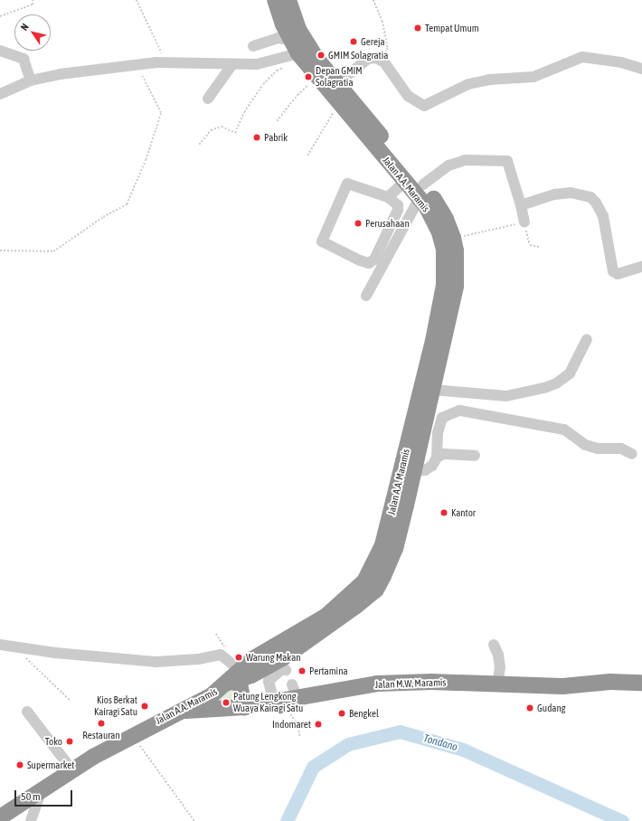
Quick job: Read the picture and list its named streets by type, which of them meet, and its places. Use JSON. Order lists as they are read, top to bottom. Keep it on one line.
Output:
{"streets":{"highway":["Jalan A.A. Maramis","Jalan M.W. Maramis"]},"crossings":[["Jalan A.A. Maramis","Jalan M.W. Maramis"]],"water":["Tondano"],"places":["Tempat Umum","Gereja","GMIM Solagratia","Depan GMIM Solagratia","Pabrik","Perusahaan","Kantor","Warung Makan","Pertamina","Patung Lengkong Wuaya Kairagi Satu","Kios Berkat Kairagi Satu","Gudang","Bengkel","Restauran","Indomaret","Toko","Supermarket"],"scale_bar":"50 m","north":"top left"}
